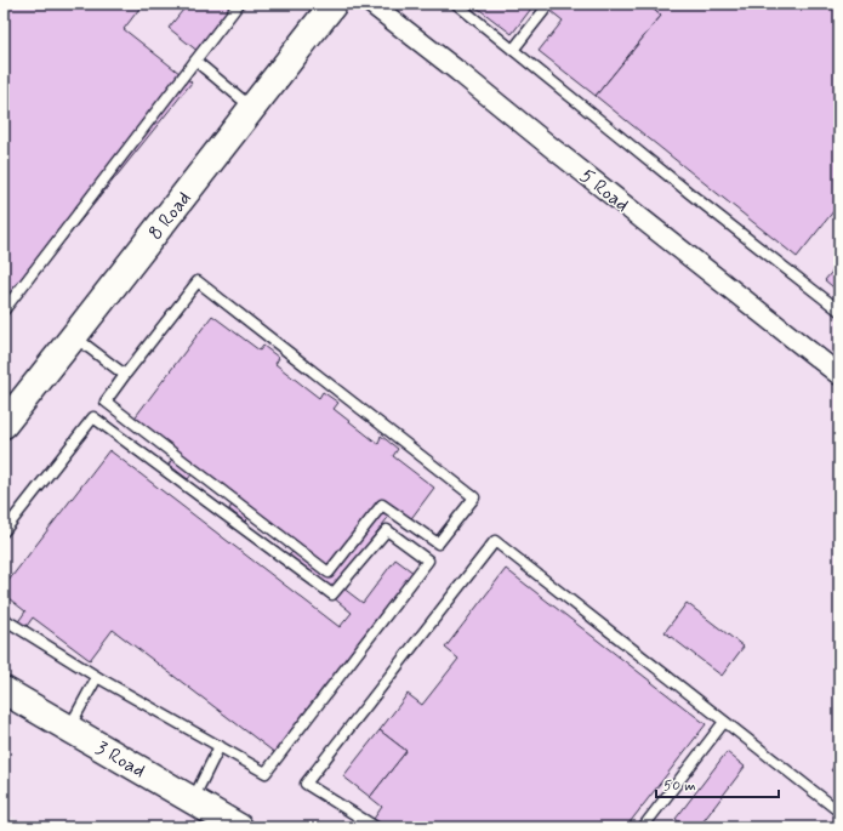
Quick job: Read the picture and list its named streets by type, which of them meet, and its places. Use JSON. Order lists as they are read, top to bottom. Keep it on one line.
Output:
{"streets":{"street":["5 Road","8 Road","3 Road"]},"scale_bar":"50 m"}
